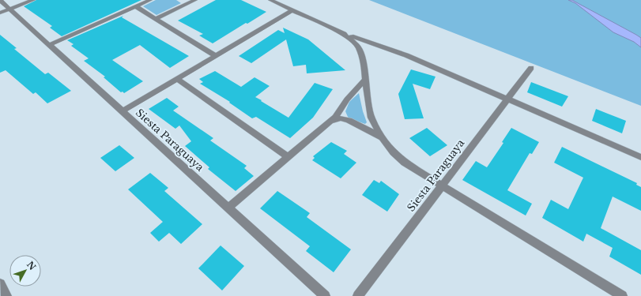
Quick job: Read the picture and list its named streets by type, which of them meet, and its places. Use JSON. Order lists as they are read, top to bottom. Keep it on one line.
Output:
{"streets":{"street":["Siesta Paraguaya"]},"north":"top right"}
